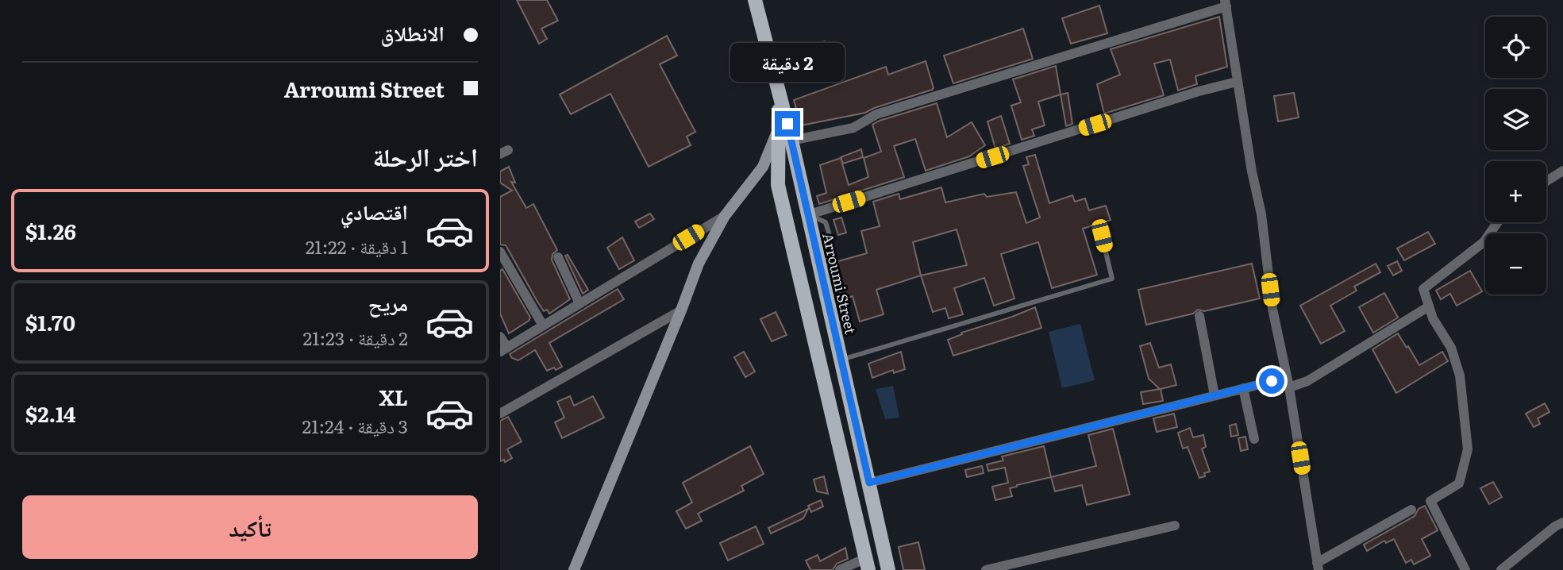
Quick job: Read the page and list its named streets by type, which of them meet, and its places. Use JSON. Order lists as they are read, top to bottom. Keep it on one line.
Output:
{"streets":{"main road":["Arroumi Street"]},"page":{"banner":["الانطلاق","Arroumi Street"],"map_buttons":["+","−"],"bubble":"2 دقيقة","heading":"اختر الرحلة","list":[{"name":"اقتصادي","note":"1 دقيقة · 21:22","value":"$1.26"},{"name":"مريح","note":"2 دقيقة · 21:23","value":"$1.70"},{"name":"XL","note":"3 دقيقة · 21:24","value":"$2.14"}],"buttons":"تأكيد"}}
